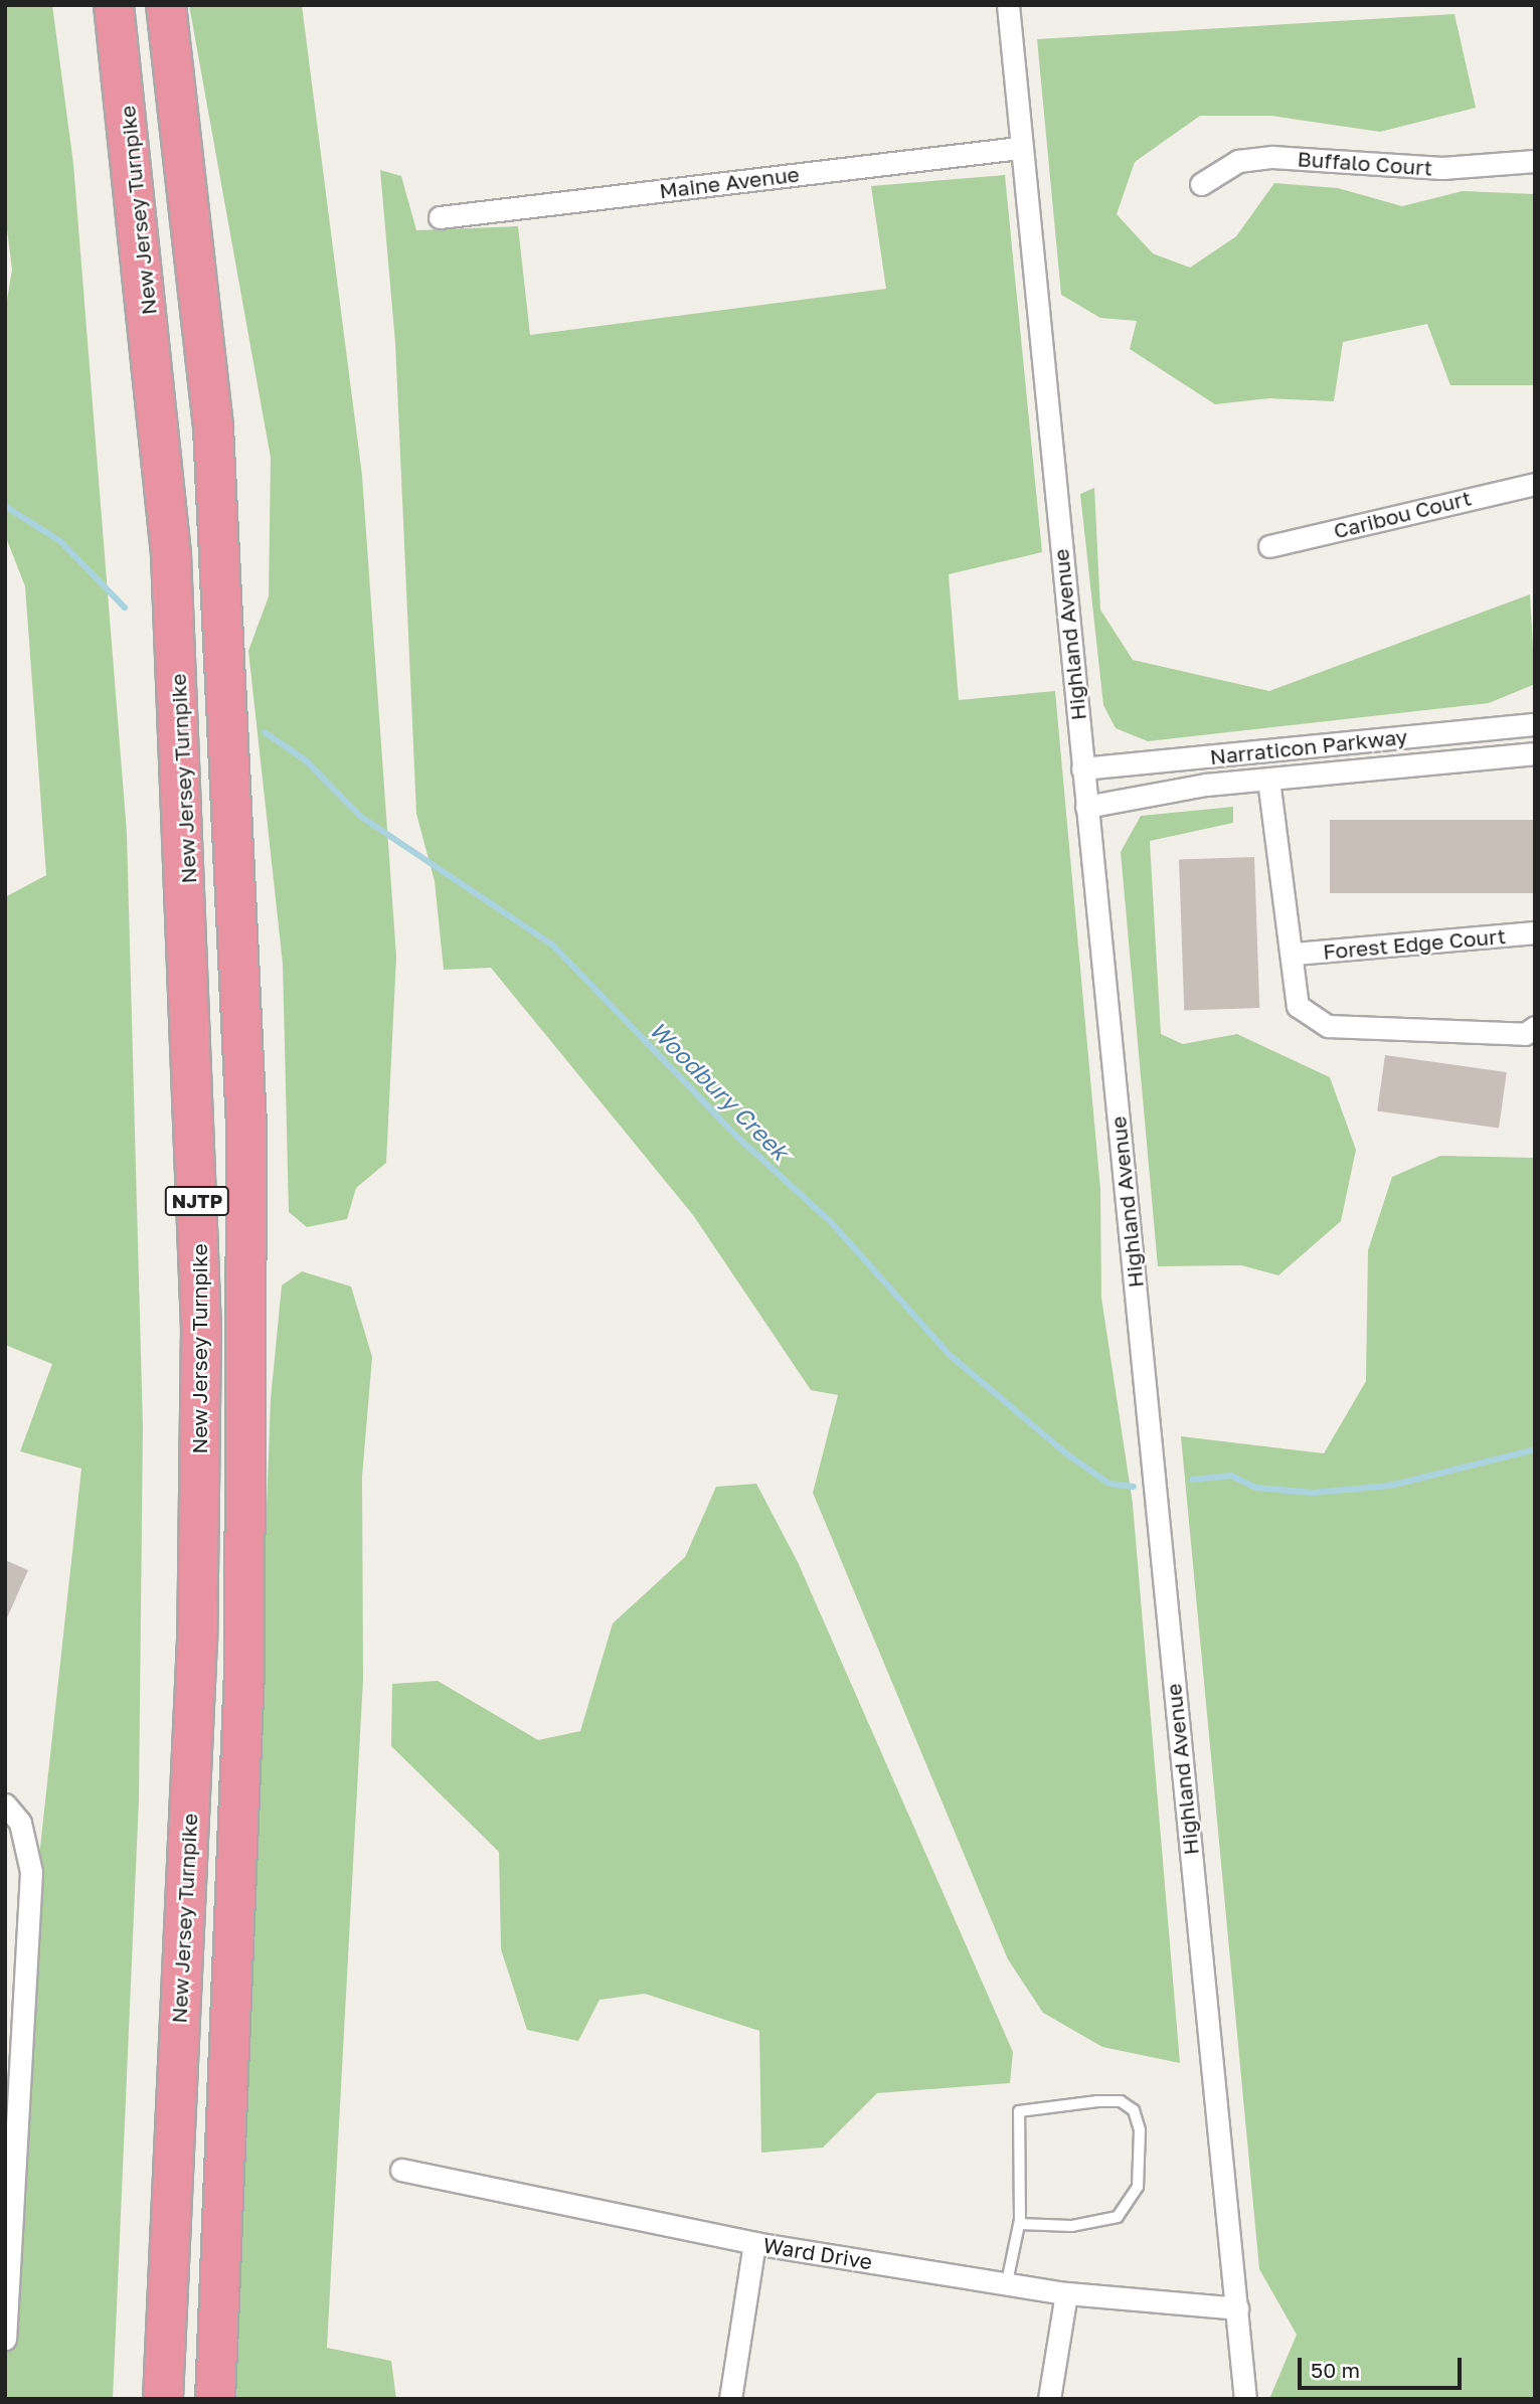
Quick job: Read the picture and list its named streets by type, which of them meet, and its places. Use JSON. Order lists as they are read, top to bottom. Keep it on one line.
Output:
{"streets":{"highway":["New Jersey Turnpike","NJTP"],"street":["Buffalo Court","Maine Avenue","Caribou Court","Highland Avenue","Narraticon Parkway","Forest Edge Court","Ward Drive"]},"crossings":[["Maine Avenue","Highland Avenue"],["Highland Avenue","Narraticon Parkway"],["Highland Avenue","Ward Drive"],["Narraticon Parkway","Forest Edge Court"]],"water":["Woodbury Creek"],"scale_bar":"50 m"}
